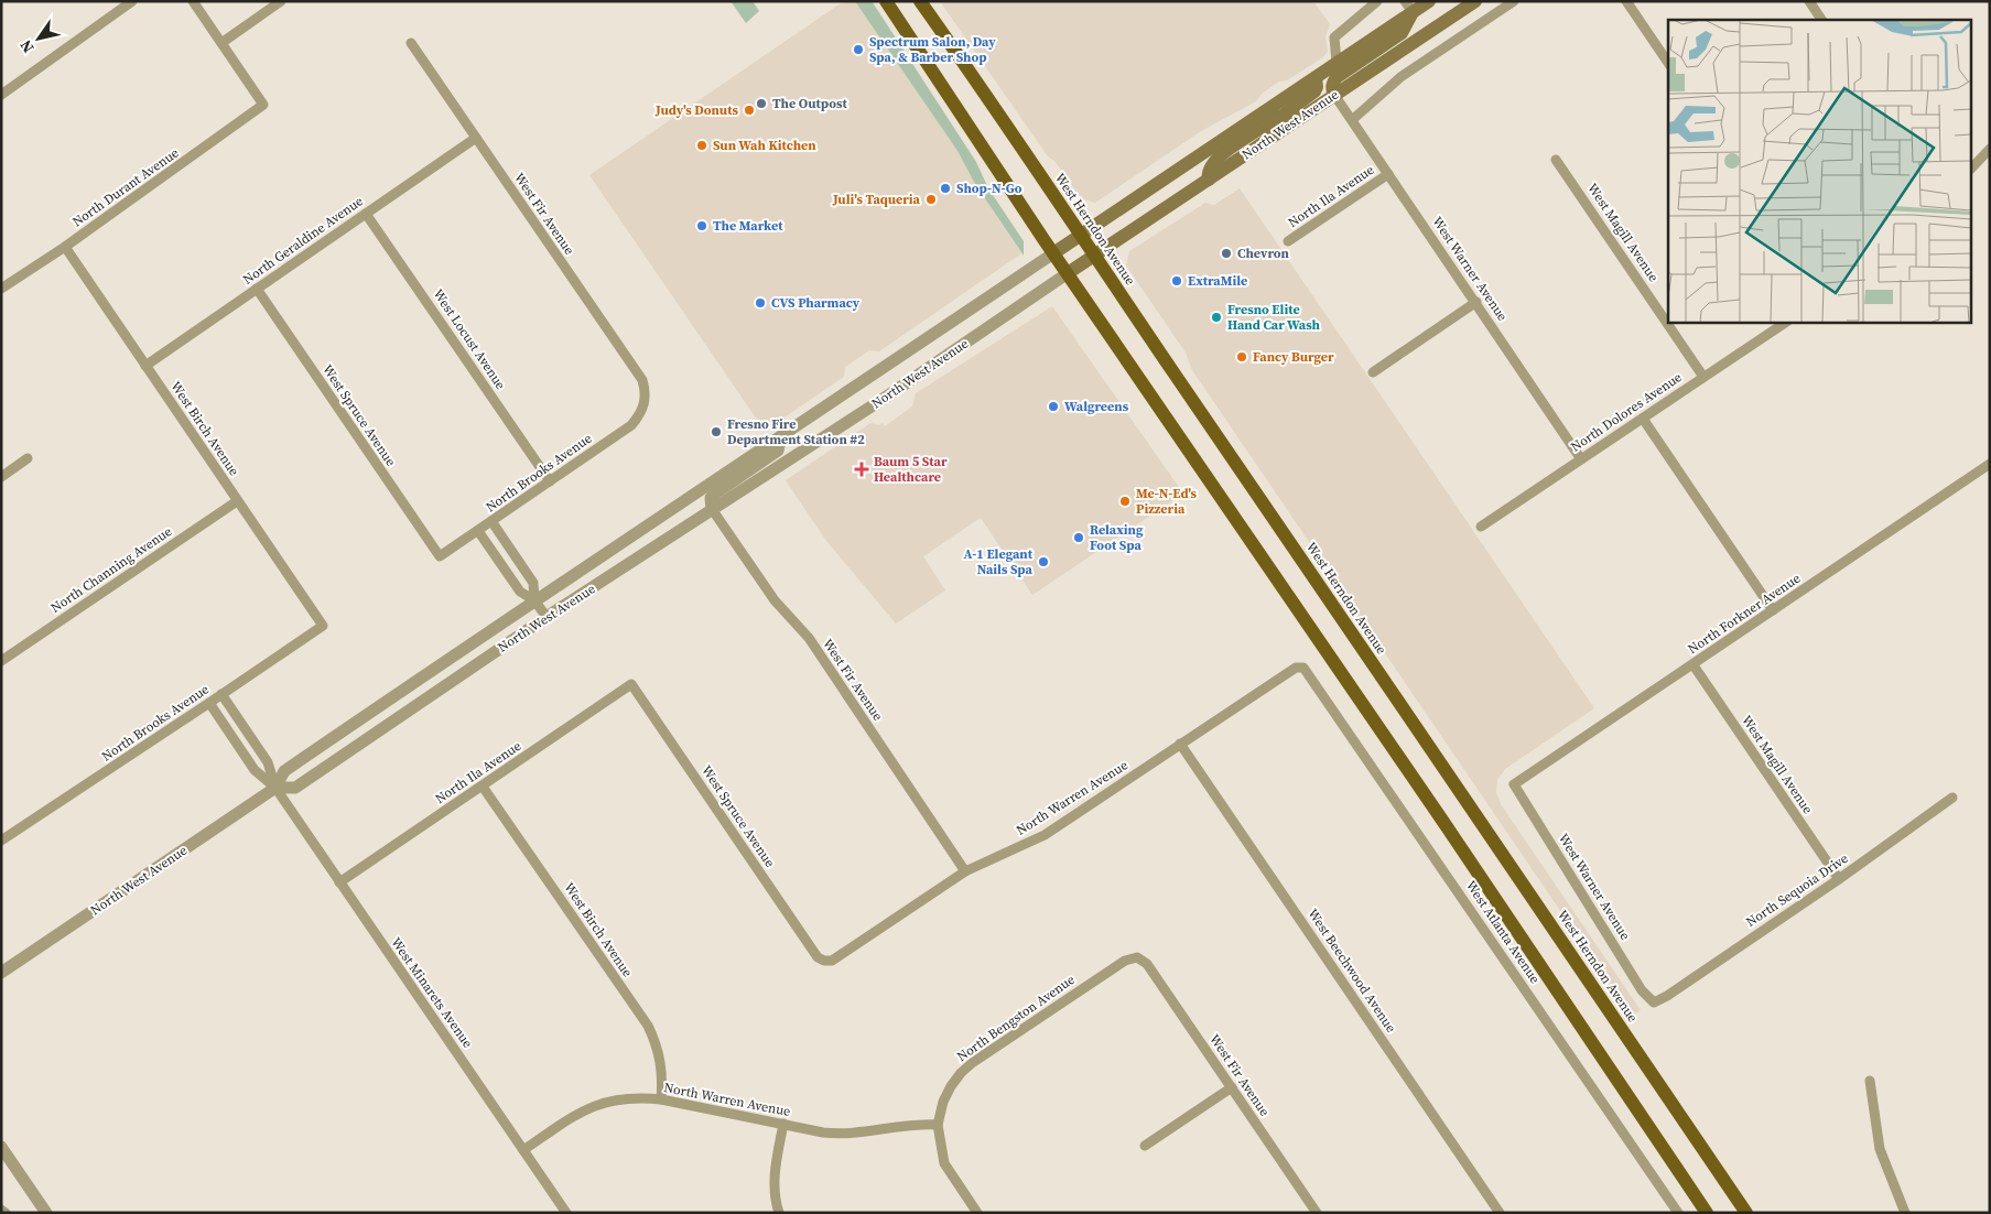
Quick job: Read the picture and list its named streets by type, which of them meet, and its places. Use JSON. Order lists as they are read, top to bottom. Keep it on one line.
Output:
{"streets":{"main road":["North West Avenue","West Herndon Avenue"],"street":["North Durant Avenue","North Ila Avenue","West Fir Avenue","West Magill Avenue","North Geraldine Avenue","West Warner Avenue","West Locust Avenue","North Dolores Avenue","West Spruce Avenue","West Birch Avenue","North Brooks Avenue","North Channing Avenue","North Forkner Avenue","North Warren Avenue","North Sequoia Drive","West Atlanta Avenue","West Beechwood Avenue","West Minarets Avenue","North Bengston Avenue"]},"crossings":[["North West Avenue","West Fir Avenue"],["North West Avenue","West Herndon Avenue"],["North West Avenue","West Warner Avenue"],["North West Avenue","West Minarets Avenue"],["North Durant Avenue","West Birch Avenue"],["North Ila Avenue","West Warner Avenue"],["North Ila Avenue","West Spruce Avenue"],["North Ila Avenue","West Birch Avenue"],["North Ila Avenue","West Minarets Avenue"],["West Fir Avenue","North Geraldine Avenue"],["West Fir Avenue","North Brooks Avenue"],["West Fir Avenue","North Warren Avenue"],["West Fir Avenue","North Bengston Avenue"],["West Magill Avenue","North Dolores Avenue"],["West Magill Avenue","North Forkner Avenue"],["West Magill Avenue","North Sequoia Drive"],["North Geraldine Avenue","West Locust Avenue"],["North Geraldine Avenue","West Spruce Avenue"],["North Geraldine Avenue","West Birch Avenue"],["West Warner Avenue","North Dolores Avenue"],["West Warner Avenue","North Forkner Avenue"],["West Warner Avenue","North Sequoia Drive"],["West Locust Avenue","North Brooks Avenue"],["West Spruce Avenue","North Brooks Avenue"],["West Spruce Avenue","North Warren Avenue"],["West Birch Avenue","North Brooks Avenue"],["West Birch Avenue","North Channing Avenue"],["West Birch Avenue","North Warren Avenue"],["North Brooks Avenue","West Minarets Avenue"],["North Warren Avenue","West Atlanta Avenue"],["North Warren Avenue","West Beechwood Avenue"],["North Warren Avenue","West Minarets Avenue"],["North Warren Avenue","North Bengston Avenue"]],"places":{"other":["Spectrum Salon, Day Spa, & Barber Shop","The Outpost","Judy's Donuts","Sun Wah Kitchen","Shop-N-Go","Juli's Taqueria","The Market","Chevron","ExtraMile","CVS Pharmacy","Fresno Elite Hand Car Wash","Fancy Burger","Walgreens","Fresno Fire Department Station #2","Me-N-Ed's Pizzeria","Relaxing Foot Spa","A-1 Elegant Nails Spa"],"health":["Baum 5 Star Healthcare"]},"north":"bottom left"}
